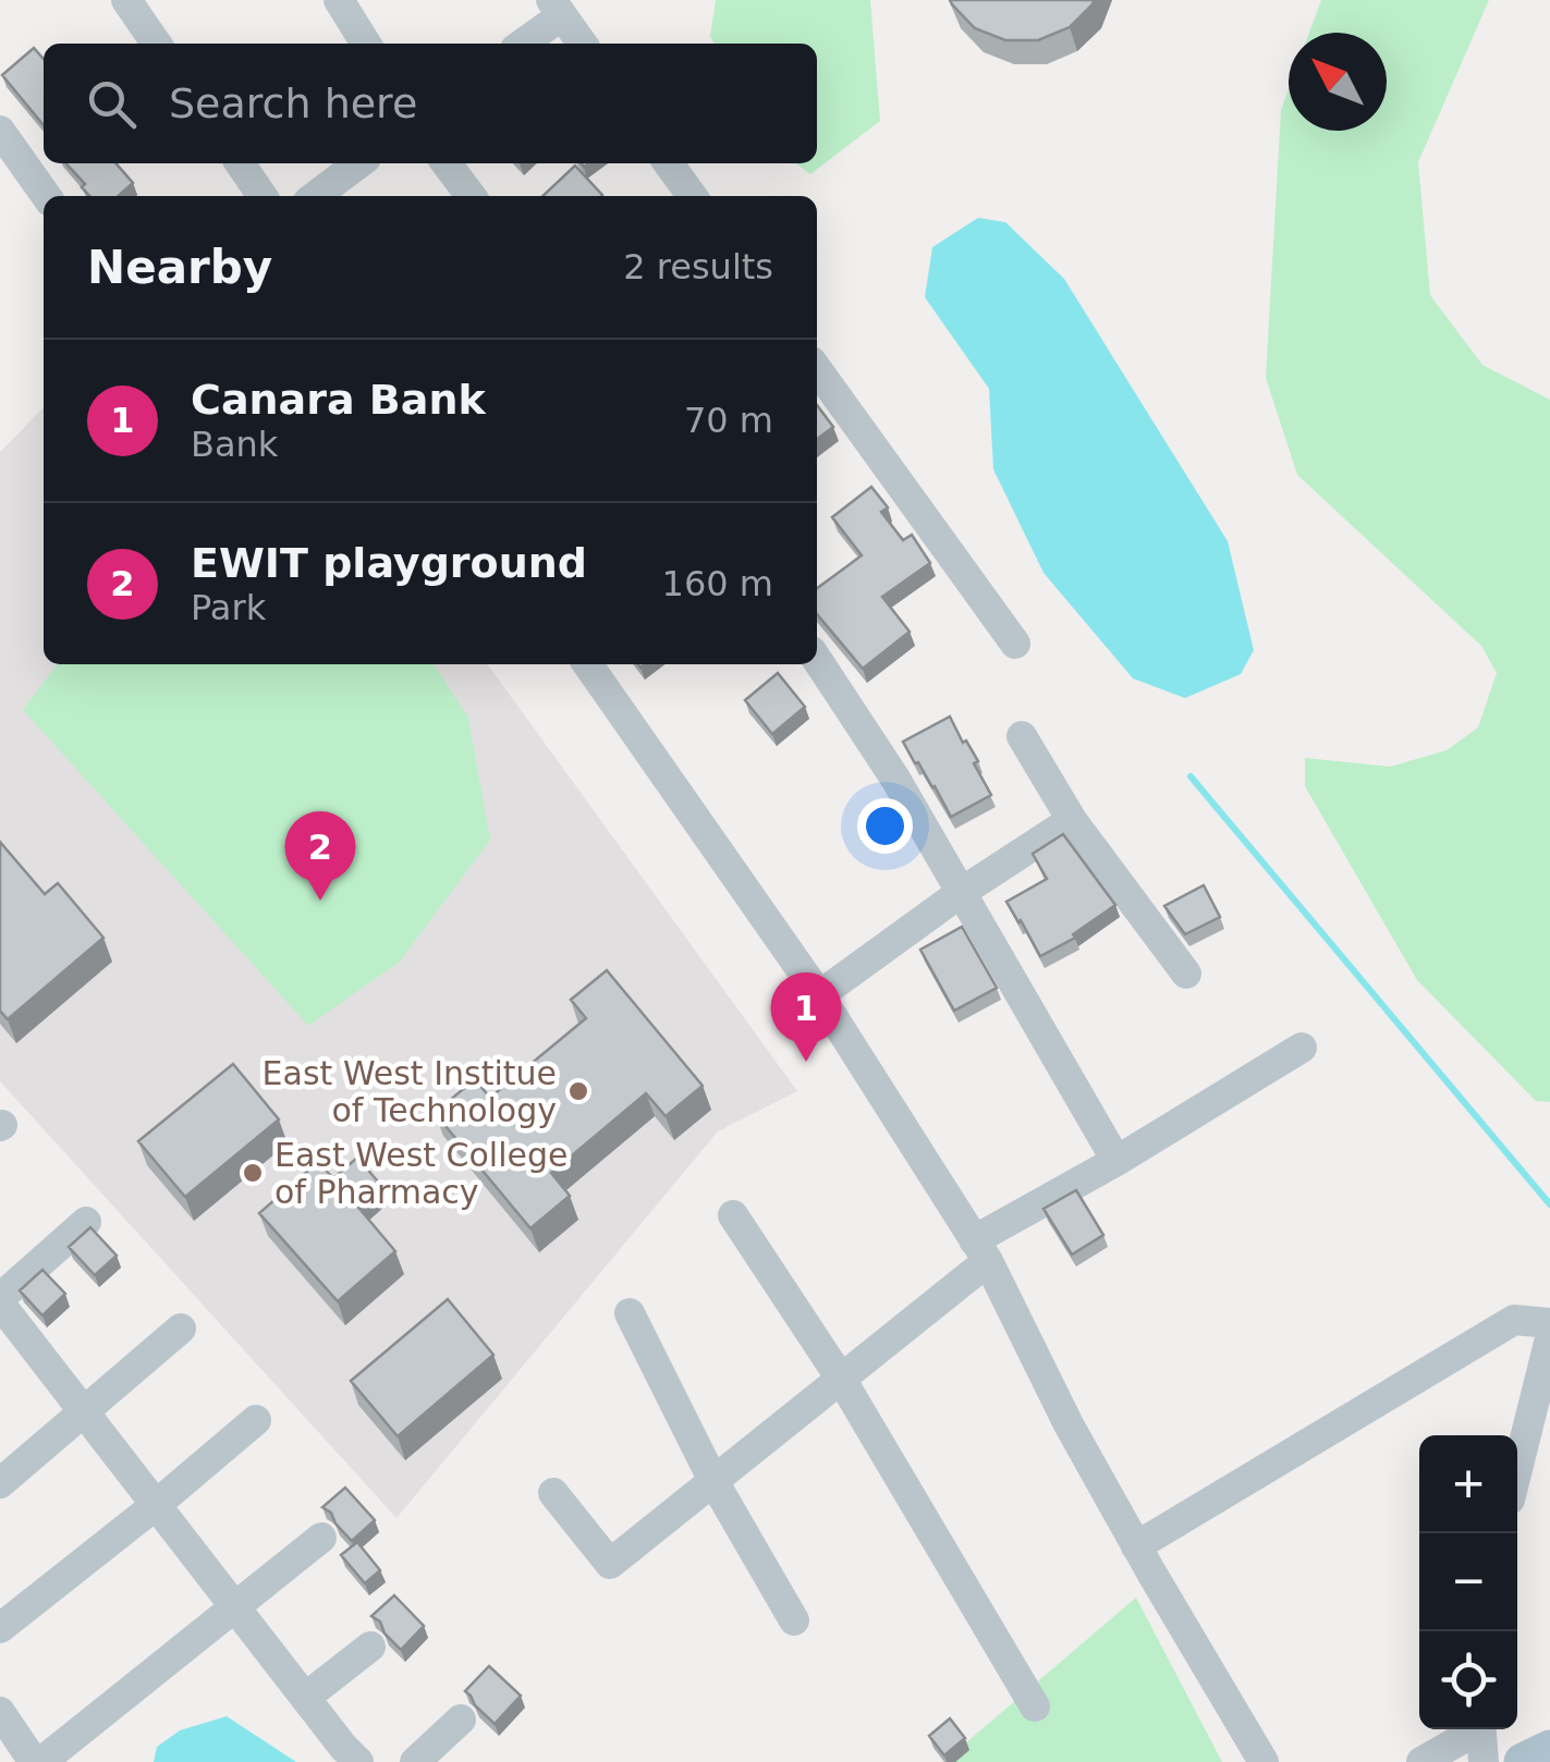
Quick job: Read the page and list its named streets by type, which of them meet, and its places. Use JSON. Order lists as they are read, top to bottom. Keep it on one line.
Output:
{"places":["East West Institue of Technology","East West College of Pharmacy"],"north":"top left","page":{"search":"Search here","heading":["Nearby","2 results"],"list":[{"mark":"1","name":"Canara Bank","note":"Bank","value":"70 m"},{"mark":"2","name":"EWIT playground","note":"Park","value":"160 m"}],"pins":["2","1"],"map_buttons":["+","−"]}}
